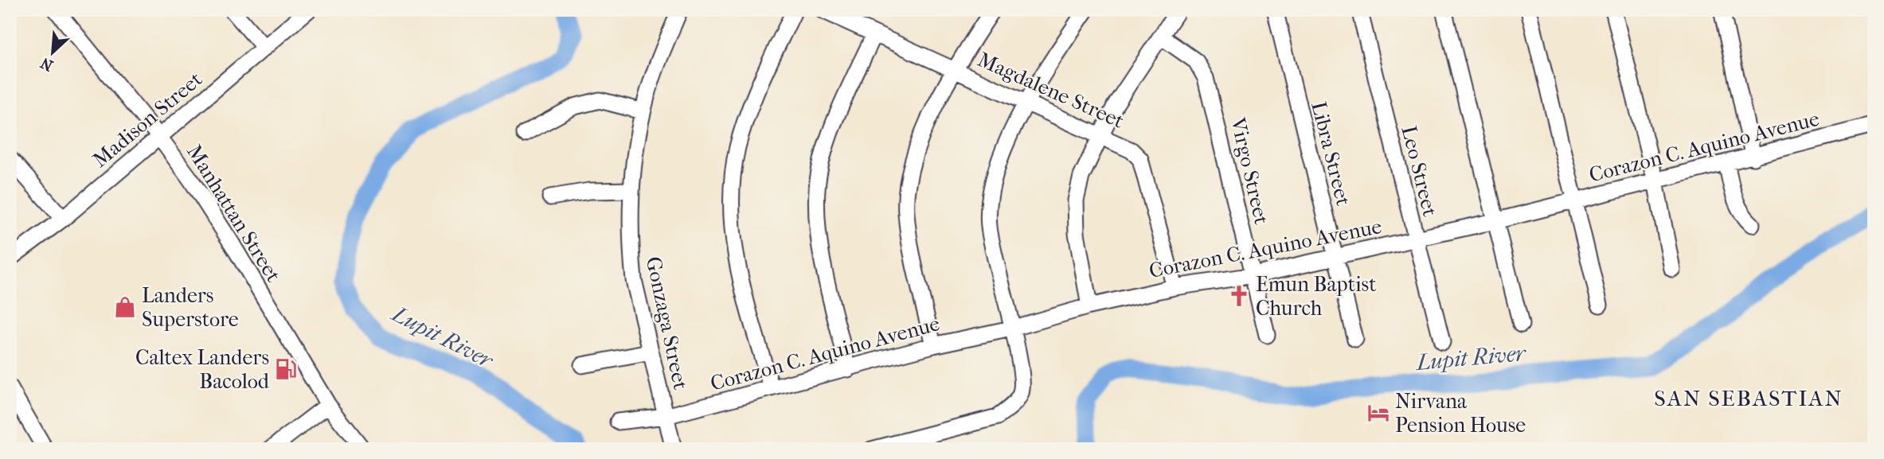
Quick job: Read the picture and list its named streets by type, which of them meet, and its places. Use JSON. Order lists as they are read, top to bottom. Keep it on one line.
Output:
{"streets":{"street":["Magdalene Street","Madison Street","Corazon C. Aquino Avenue","Libra Street","Virgo Street","Leo Street","Manhattan Street","Gonzaga Street"]},"crossings":[["Magdalene Street","Corazon C. Aquino Avenue"],["Madison Street","Manhattan Street"],["Corazon C. Aquino Avenue","Libra Street"],["Corazon C. Aquino Avenue","Virgo Street"],["Corazon C. Aquino Avenue","Leo Street"],["Corazon C. Aquino Avenue","Gonzaga Street"]],"districts":["SAN SEBASTIAN"],"water":["Lupit River"],"places":{"church":["Emun Baptist Church"],"shop":["Landers Superstore"],"fuel station":["Caltex Landers Bacolod"],"hotel":["Nirvana Pension House"]},"north":"bottom left"}
